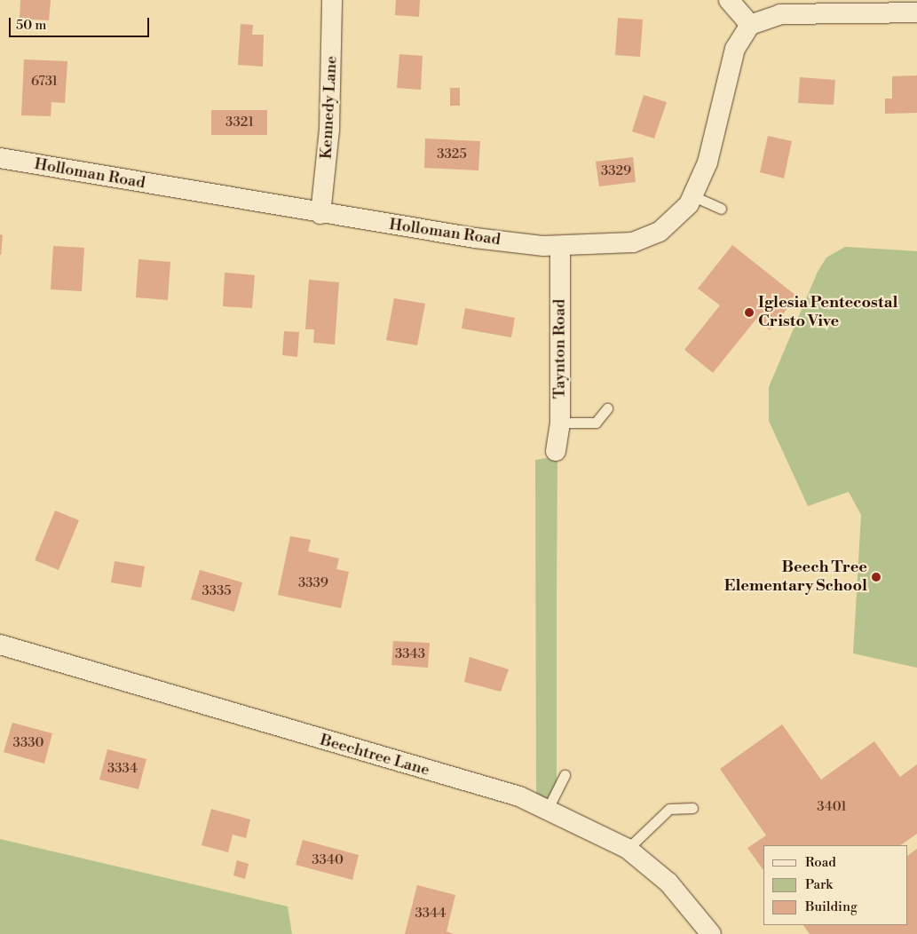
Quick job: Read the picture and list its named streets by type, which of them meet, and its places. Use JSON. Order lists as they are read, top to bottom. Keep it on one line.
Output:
{"streets":{"street":["Kennedy Lane","Holloman Road","Taynton Road","Beechtree Lane"]},"crossings":[["Kennedy Lane","Holloman Road"],["Holloman Road","Taynton Road"]],"places":["Iglesia Pentecostal Cristo Vive","Beech Tree Elementary School"],"house_numbers":["6731","3321","3325","3329","3339","3335","3343","3330","3334","3401","3340","3344"],"legend":["Road","Park","Building"],"scale_bar":"50 m"}
